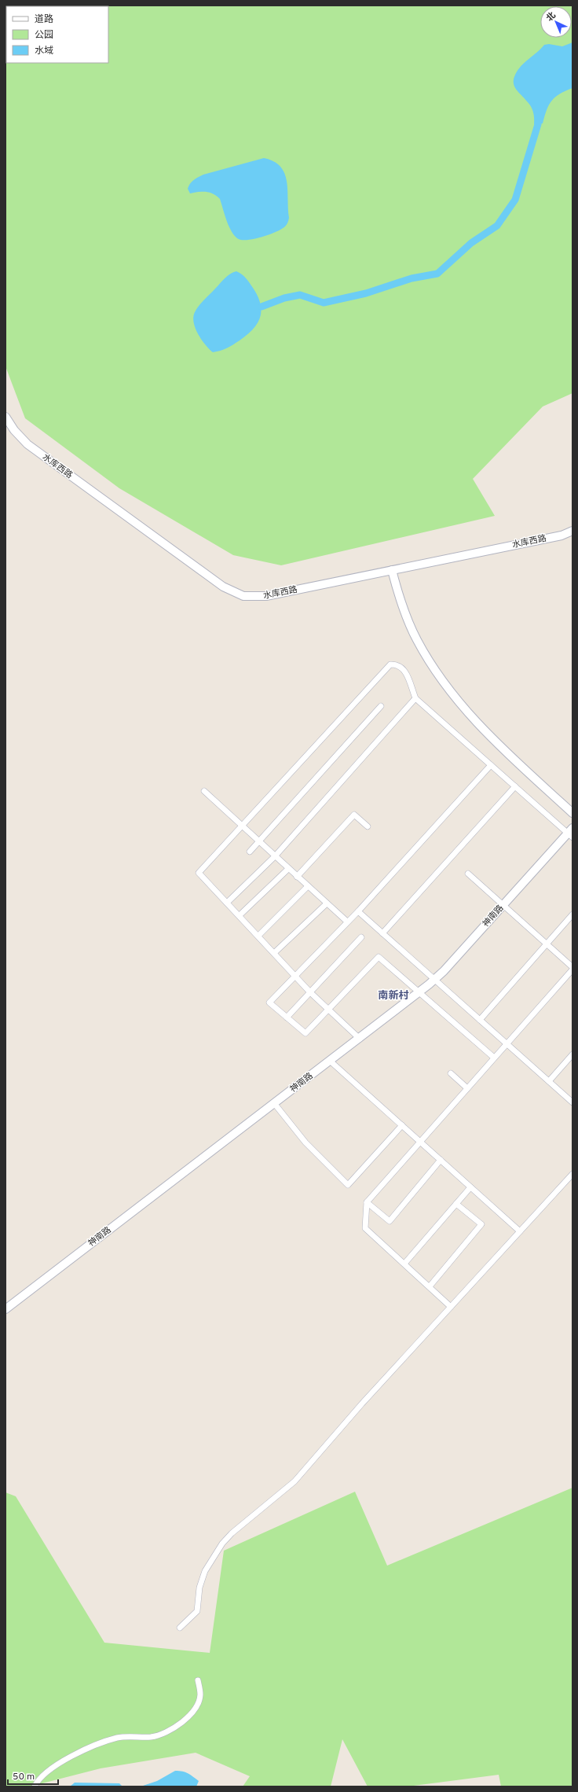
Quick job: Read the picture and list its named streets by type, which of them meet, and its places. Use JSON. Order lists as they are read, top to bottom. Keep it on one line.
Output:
{"streets":{"street":["水库西路","神南路"]},"districts":["南新村"],"legend":["道路","公园","水域"],"scale_bar":"50 m","north":"top left"}
